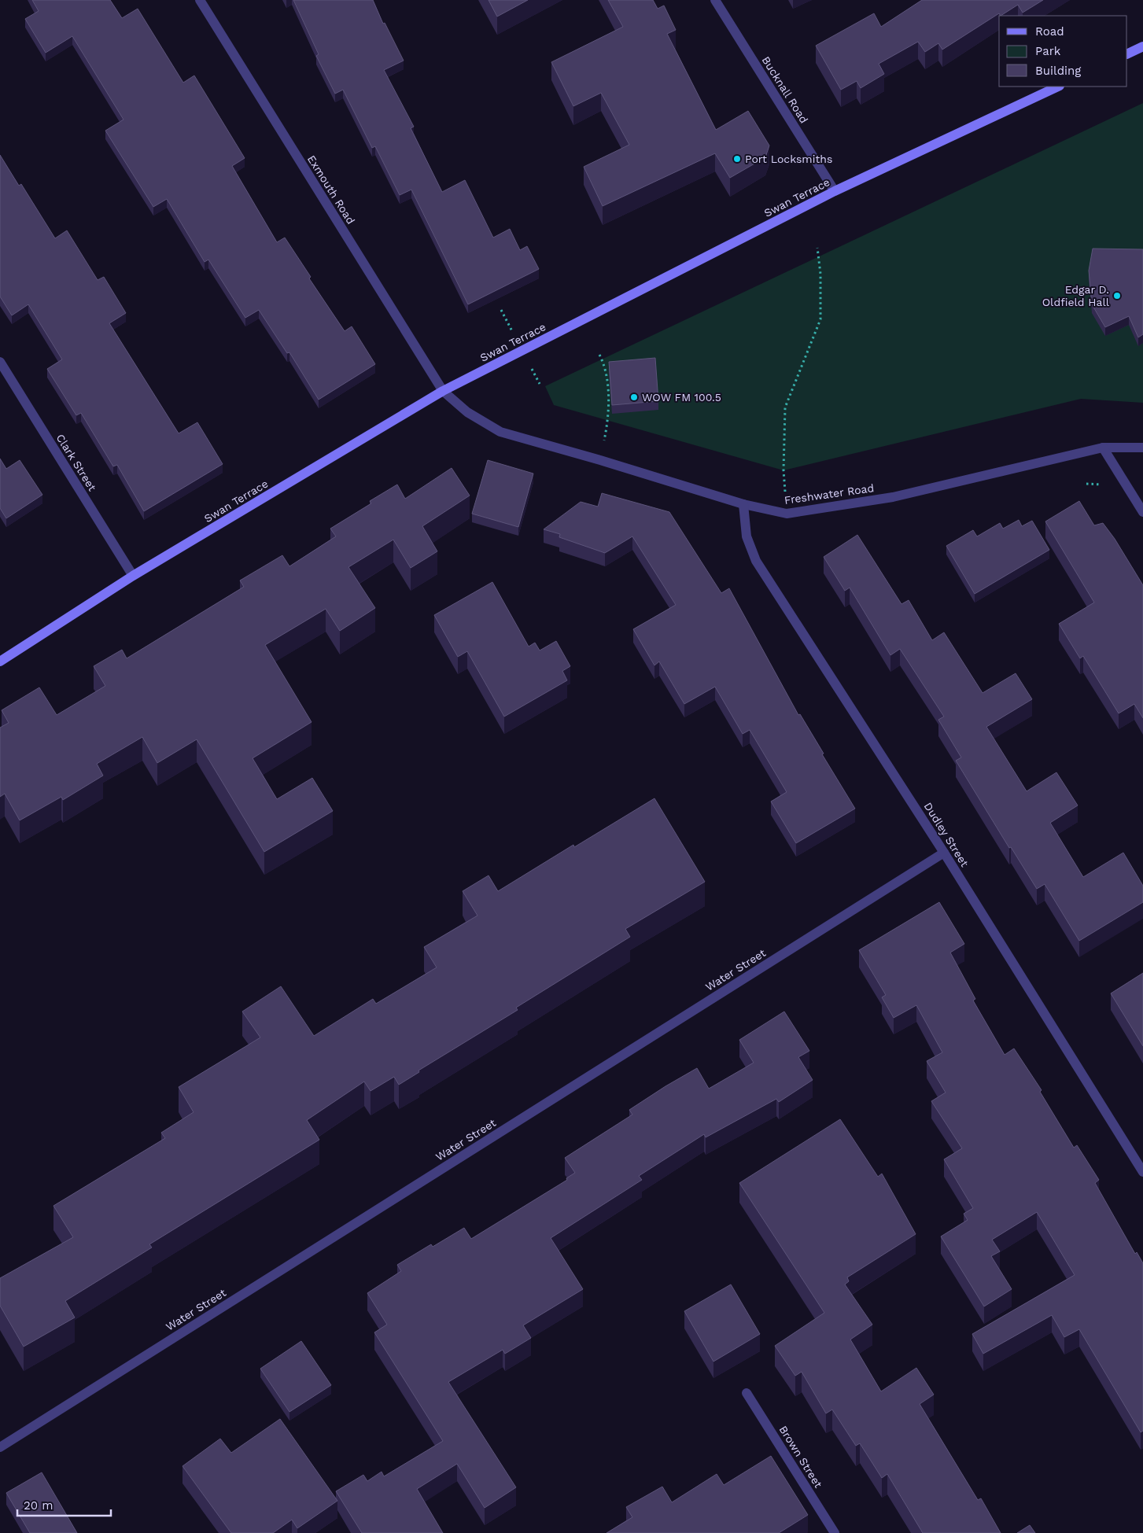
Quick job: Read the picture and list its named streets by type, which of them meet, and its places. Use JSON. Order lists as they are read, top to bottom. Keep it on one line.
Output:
{"streets":{"street":["Bucknall Road","Exmouth Road","Swan Terrace","Clark Street","Freshwater Road","Dudley Street","Water Street","Brown Street"]},"crossings":[["Bucknall Road","Swan Terrace"],["Exmouth Road","Swan Terrace"],["Exmouth Road","Freshwater Road"],["Swan Terrace","Clark Street"],["Swan Terrace","Freshwater Road"],["Freshwater Road","Dudley Street"],["Dudley Street","Water Street"]],"places":["Port Locksmiths","Edgar D. Oldfield Hall","WOW FM 100.5"],"legend":["Road","Park","Building"],"scale_bar":"20 m"}
